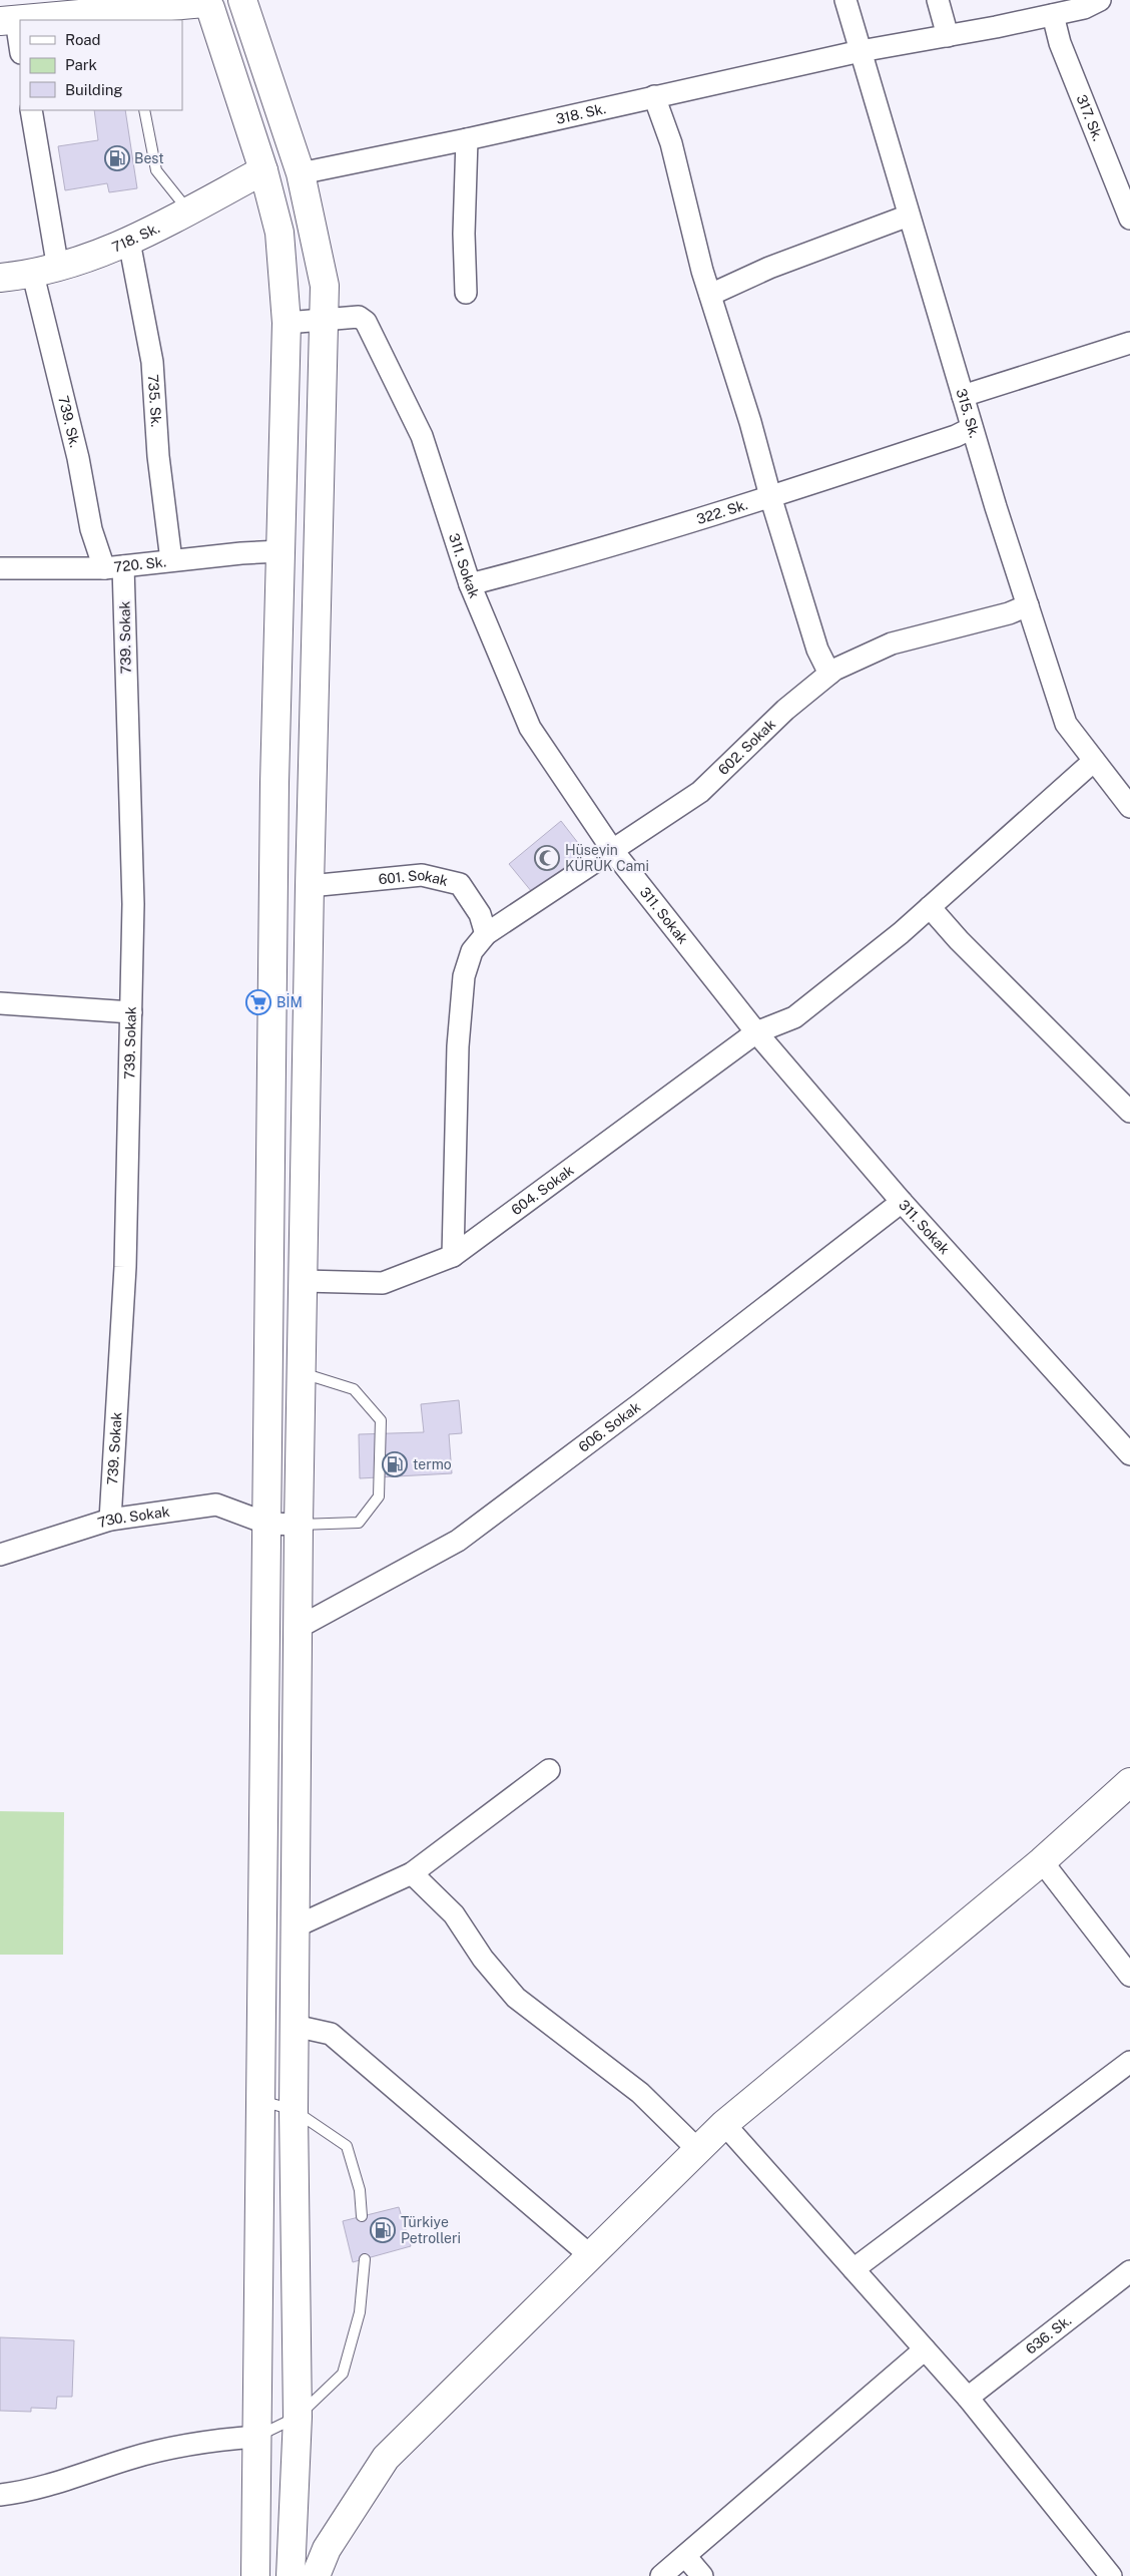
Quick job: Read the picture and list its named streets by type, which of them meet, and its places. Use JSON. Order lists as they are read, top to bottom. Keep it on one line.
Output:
{"streets":{"main road":["718. Sk."],"street":["318. Sk.","317. Sk.","735. Sk.","315. Sk.","739. Sk.","322. Sk.","720. Sk.","311. Sokak","739. Sokak","602. Sokak","601. Sokak","604. Sokak","606. Sokak","730. Sokak","636. Sk."]},"crossings":[["318. Sk.","317. Sk."],["318. Sk.","315. Sk."],["718. Sk.","735. Sk."],["718. Sk.","739. Sk."],["735. Sk.","720. Sk."],["315. Sk.","322. Sk."],["315. Sk.","602. Sokak"],["315. Sk.","604. Sokak"],["739. Sk.","720. Sk."],["739. Sk.","739. Sokak"],["322. Sk.","311. Sokak"],["720. Sk.","739. Sokak"],["311. Sokak","602. Sokak"],["311. Sokak","604. Sokak"],["311. Sokak","606. Sokak"],["739. Sokak","730. Sokak"],["602. Sokak","601. Sokak"],["602. Sokak","604. Sokak"]],"places":{"fuel station":["Best","termo","Türkiye Petrolleri"],"mosque":["Hüseyin KÜRÜK Cami"],"supermarket":["BİM"]},"legend":["Road","Park","Building"]}
